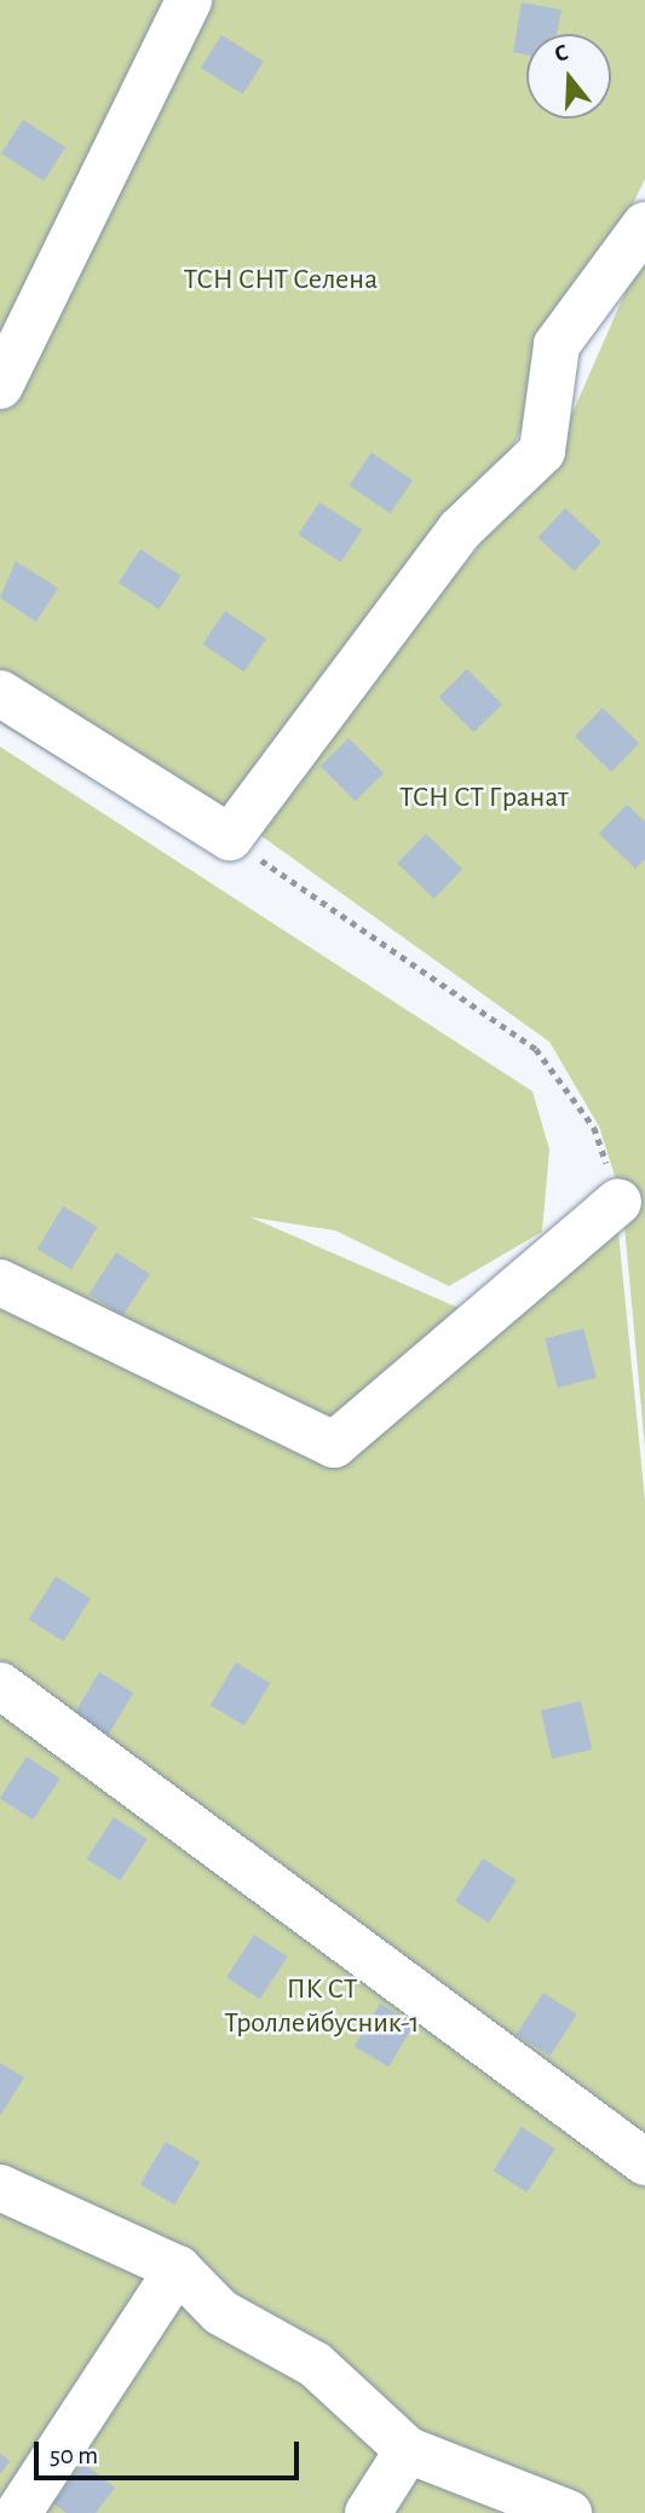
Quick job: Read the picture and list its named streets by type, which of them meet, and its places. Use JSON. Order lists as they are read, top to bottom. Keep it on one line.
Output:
{"parks":["ТСН СНТ Селена","ТСН СТ Гранат","ПК СТ Троллейбусник-1"],"scale_bar":"50 m","north":"top"}
